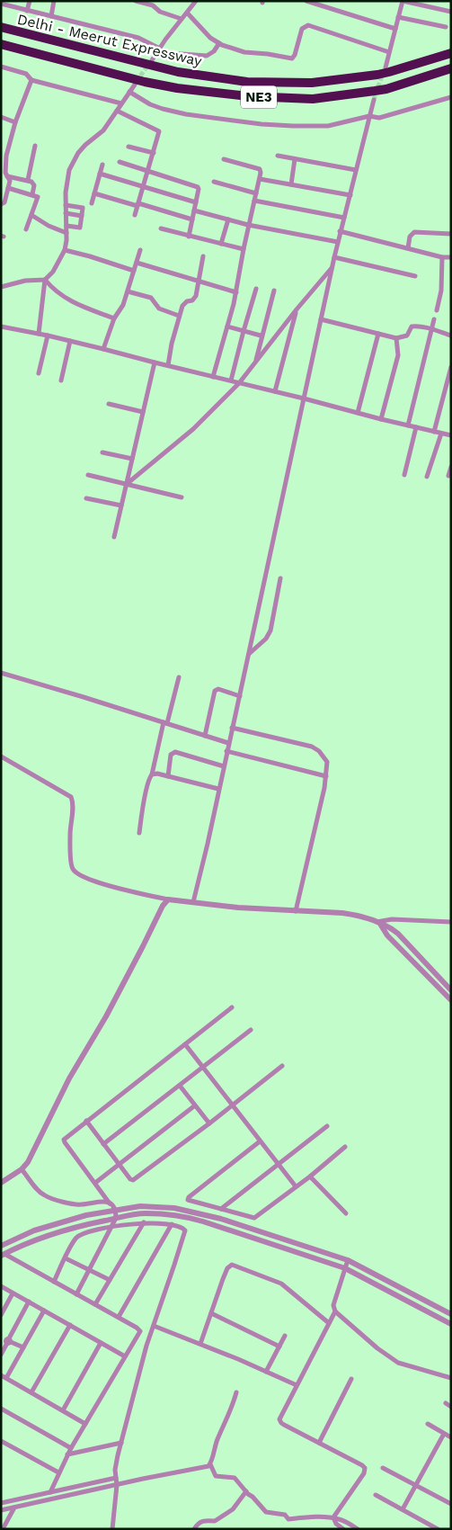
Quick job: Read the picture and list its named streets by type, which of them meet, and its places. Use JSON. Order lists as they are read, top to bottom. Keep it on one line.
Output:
{"streets":{"highway":["Delhi - Meerut Expressway","NE3"]}}
